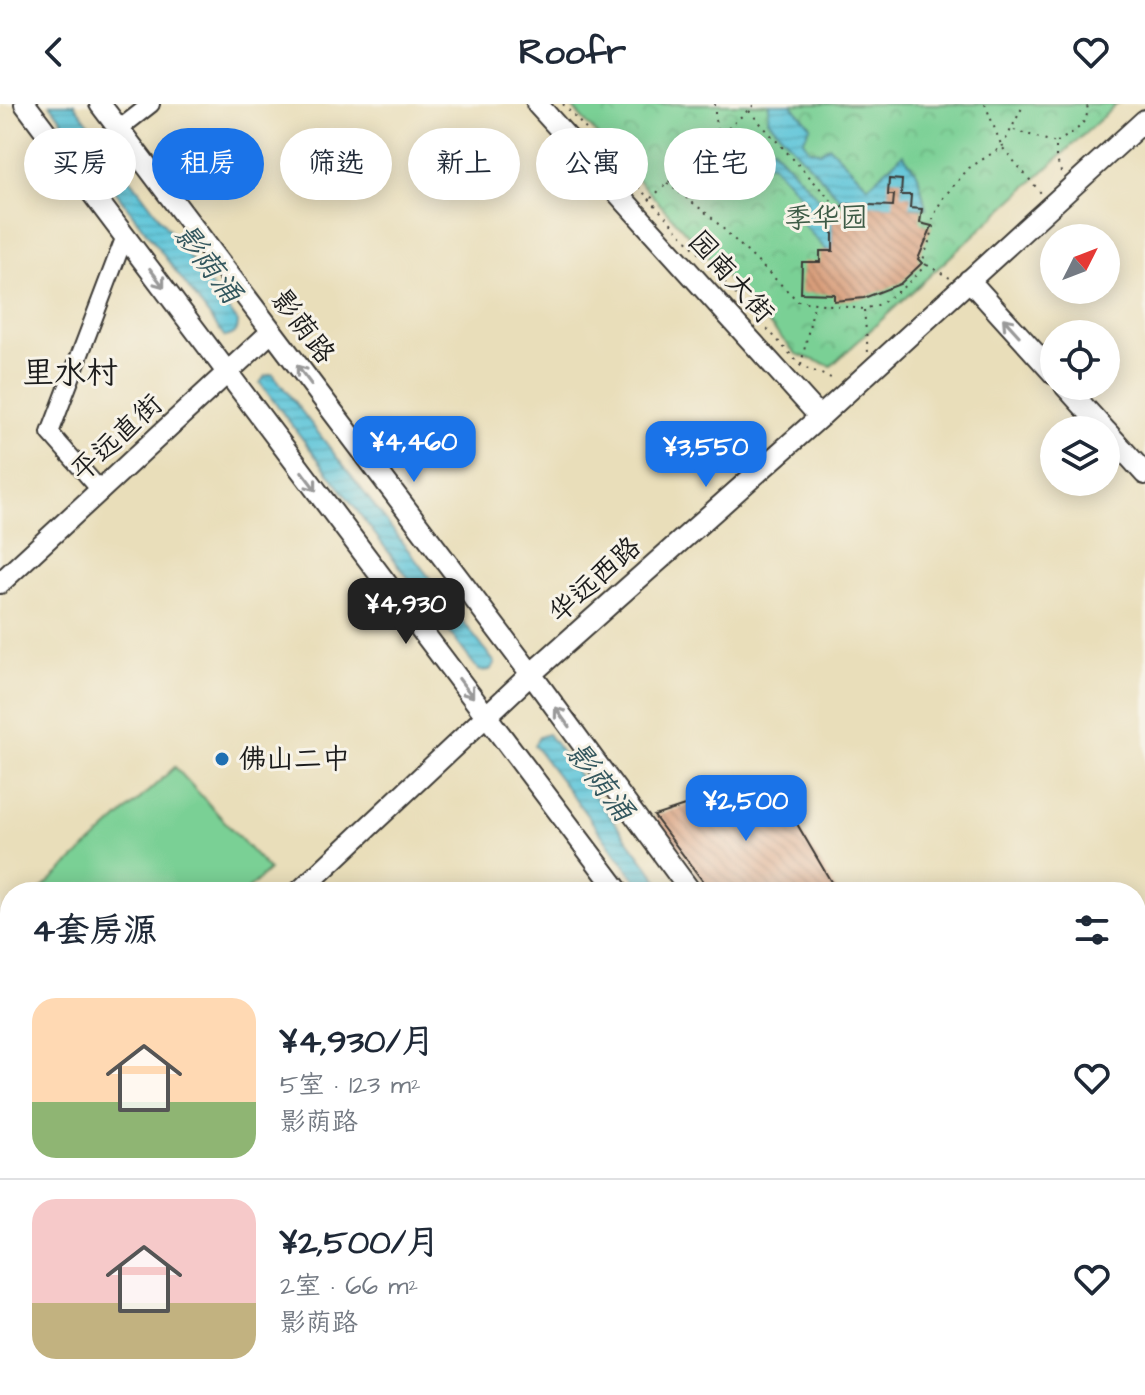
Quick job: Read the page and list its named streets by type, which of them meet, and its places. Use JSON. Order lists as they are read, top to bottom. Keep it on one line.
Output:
{"streets":{"street":["园南大街","影荫路","平远直街","华远西路"]},"crossings":[["园南大街","华远西路"],["影荫路","平远直街"],["影荫路","华远西路"]],"districts":["里水村"],"water":["影荫涌"],"parks":["季华园"],"places":["佛山二中"],"north":"top right","page":{"header":"Roofr","chip":["买房","租房","筛选","新上","公寓","住宅"],"price":["¥4,460","¥3,550","¥4,930","¥2,500"],"heading":"4套房源","list":[{"name":"¥4,930/月","note":"5室 · 123 m² · 影荫路"},{"name":"¥2,500/月","note":"2室 · 66 m² · 影荫路"}]}}
